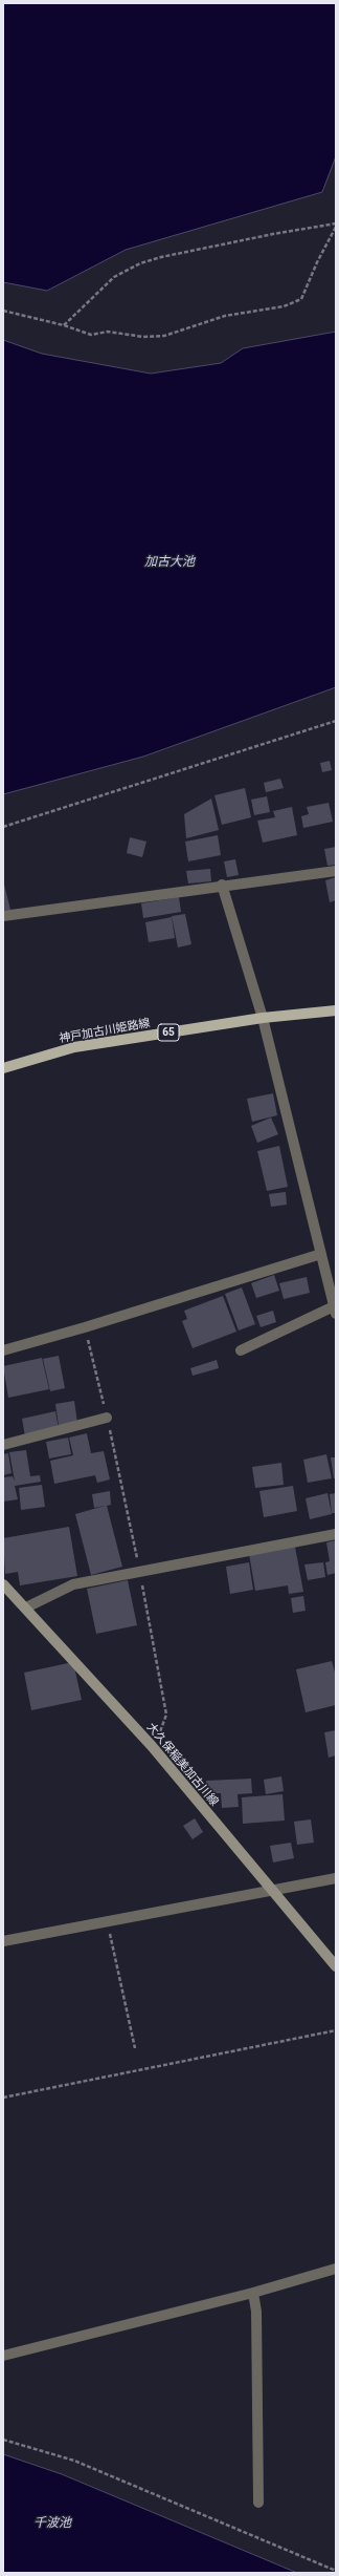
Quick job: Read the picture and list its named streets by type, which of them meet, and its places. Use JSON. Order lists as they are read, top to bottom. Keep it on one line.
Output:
{"streets":{"main road":["神戸加古川姫路線","65","大久保稲美加古川線"]},"water":["加古大池","千波池"]}
